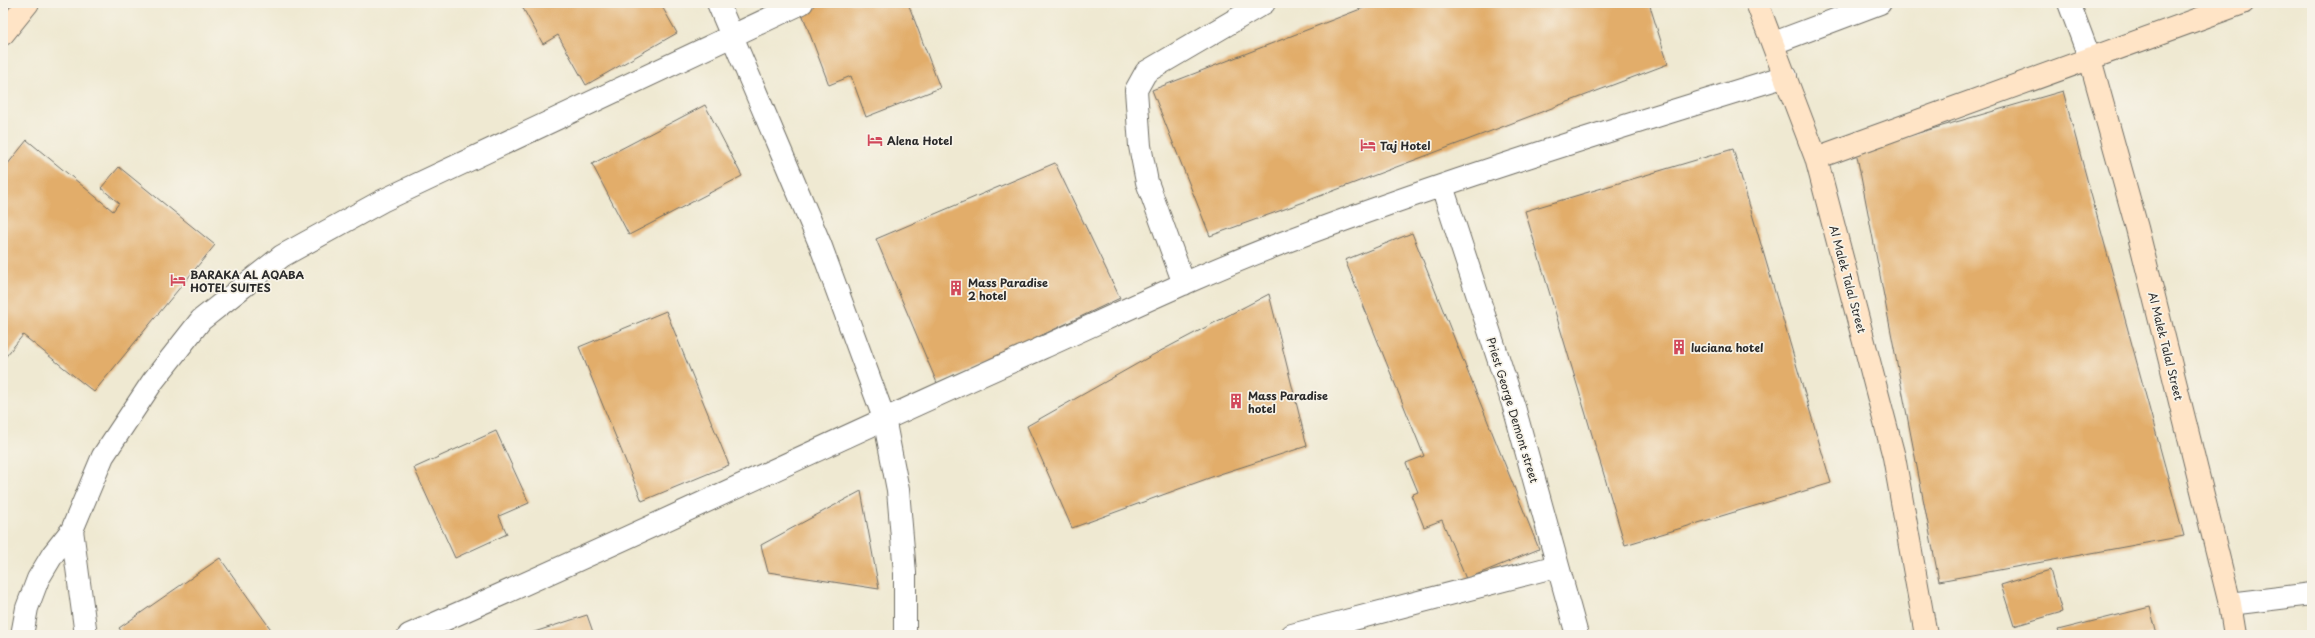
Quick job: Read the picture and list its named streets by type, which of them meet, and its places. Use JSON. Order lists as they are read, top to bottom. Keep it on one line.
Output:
{"streets":{"main road":["Al Malek Talal Street"],"street":["Priest George Demont street"]},"places":{"hotel":["Alena Hotel","Taj Hotel","BARAKA AL AQABA HOTEL SUITES"],"building":["Mass Paradise 2 hotel","luciana hotel","Mass Paradise hotel"]}}
